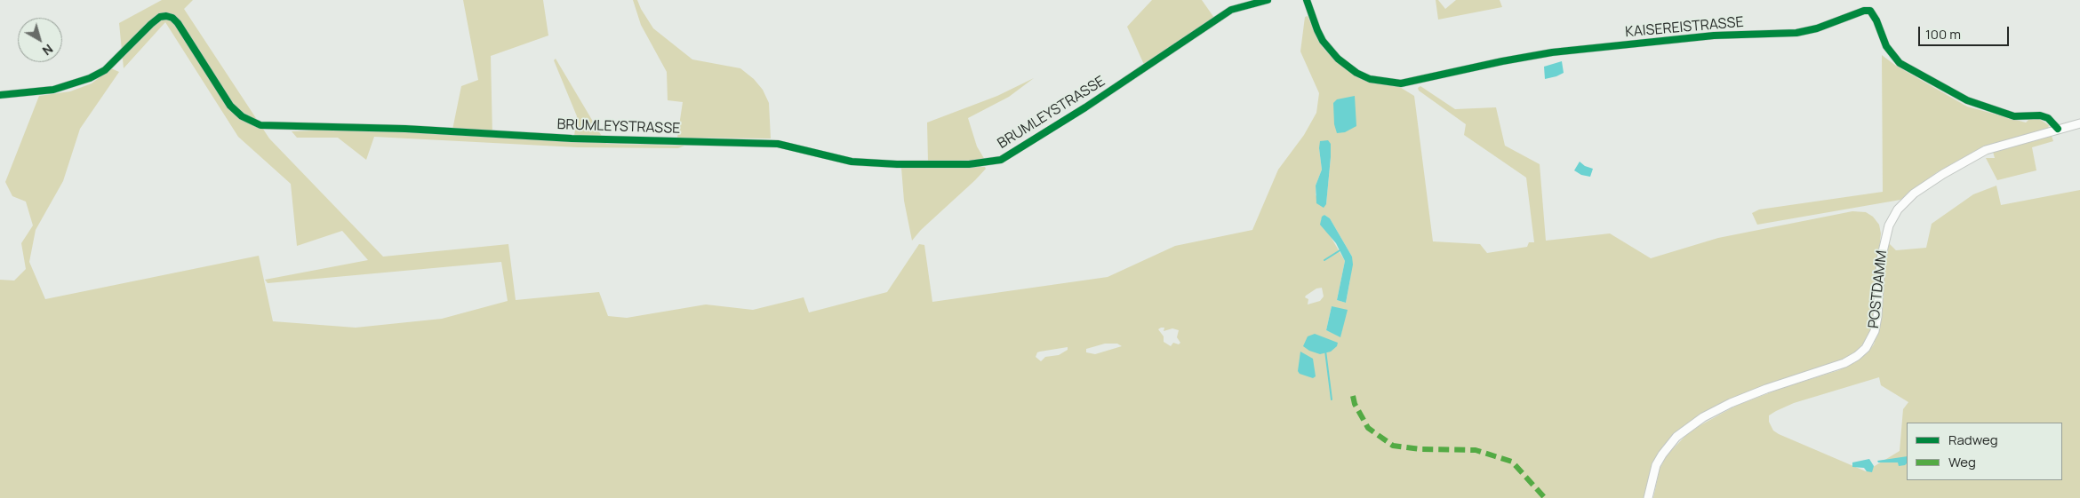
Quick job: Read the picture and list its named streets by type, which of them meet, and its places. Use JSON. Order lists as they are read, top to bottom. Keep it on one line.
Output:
{"streets":{"street":["KAISEREISTRASSE","BRUMLEYSTRASSE","POSTDAMM"]},"crossings":[["KAISEREISTRASSE","POSTDAMM"]],"legend":["Radweg","Weg"],"scale_bar":"100 m","north":"bottom right"}
